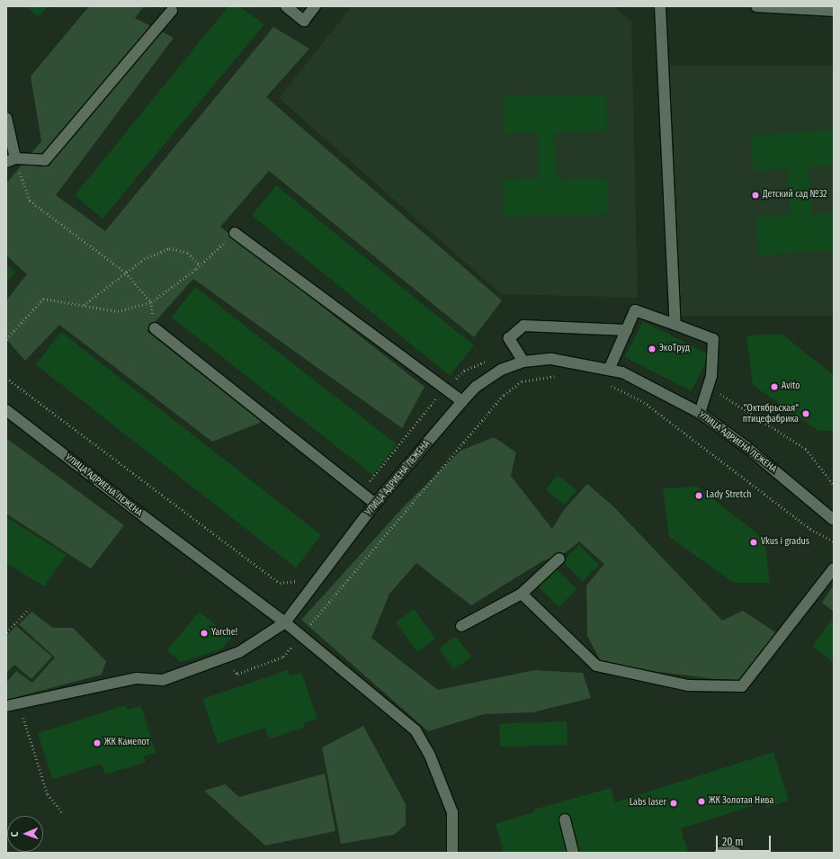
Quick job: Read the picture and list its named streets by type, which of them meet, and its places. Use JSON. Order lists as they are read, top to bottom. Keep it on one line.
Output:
{"streets":{"street":["УЛИЦА АДРИЕНА ЛЕЖЕНА"]},"places":["Детский сад №32","ЭкоТруд","Avito","\"Октябрьская\" птицефабрика","Lady Stretch","Vkus i gradus","Yarche!","ЖК Камелот","ЖК Золотая Нива","Labs laser"],"scale_bar":"20 m","north":"left"}
